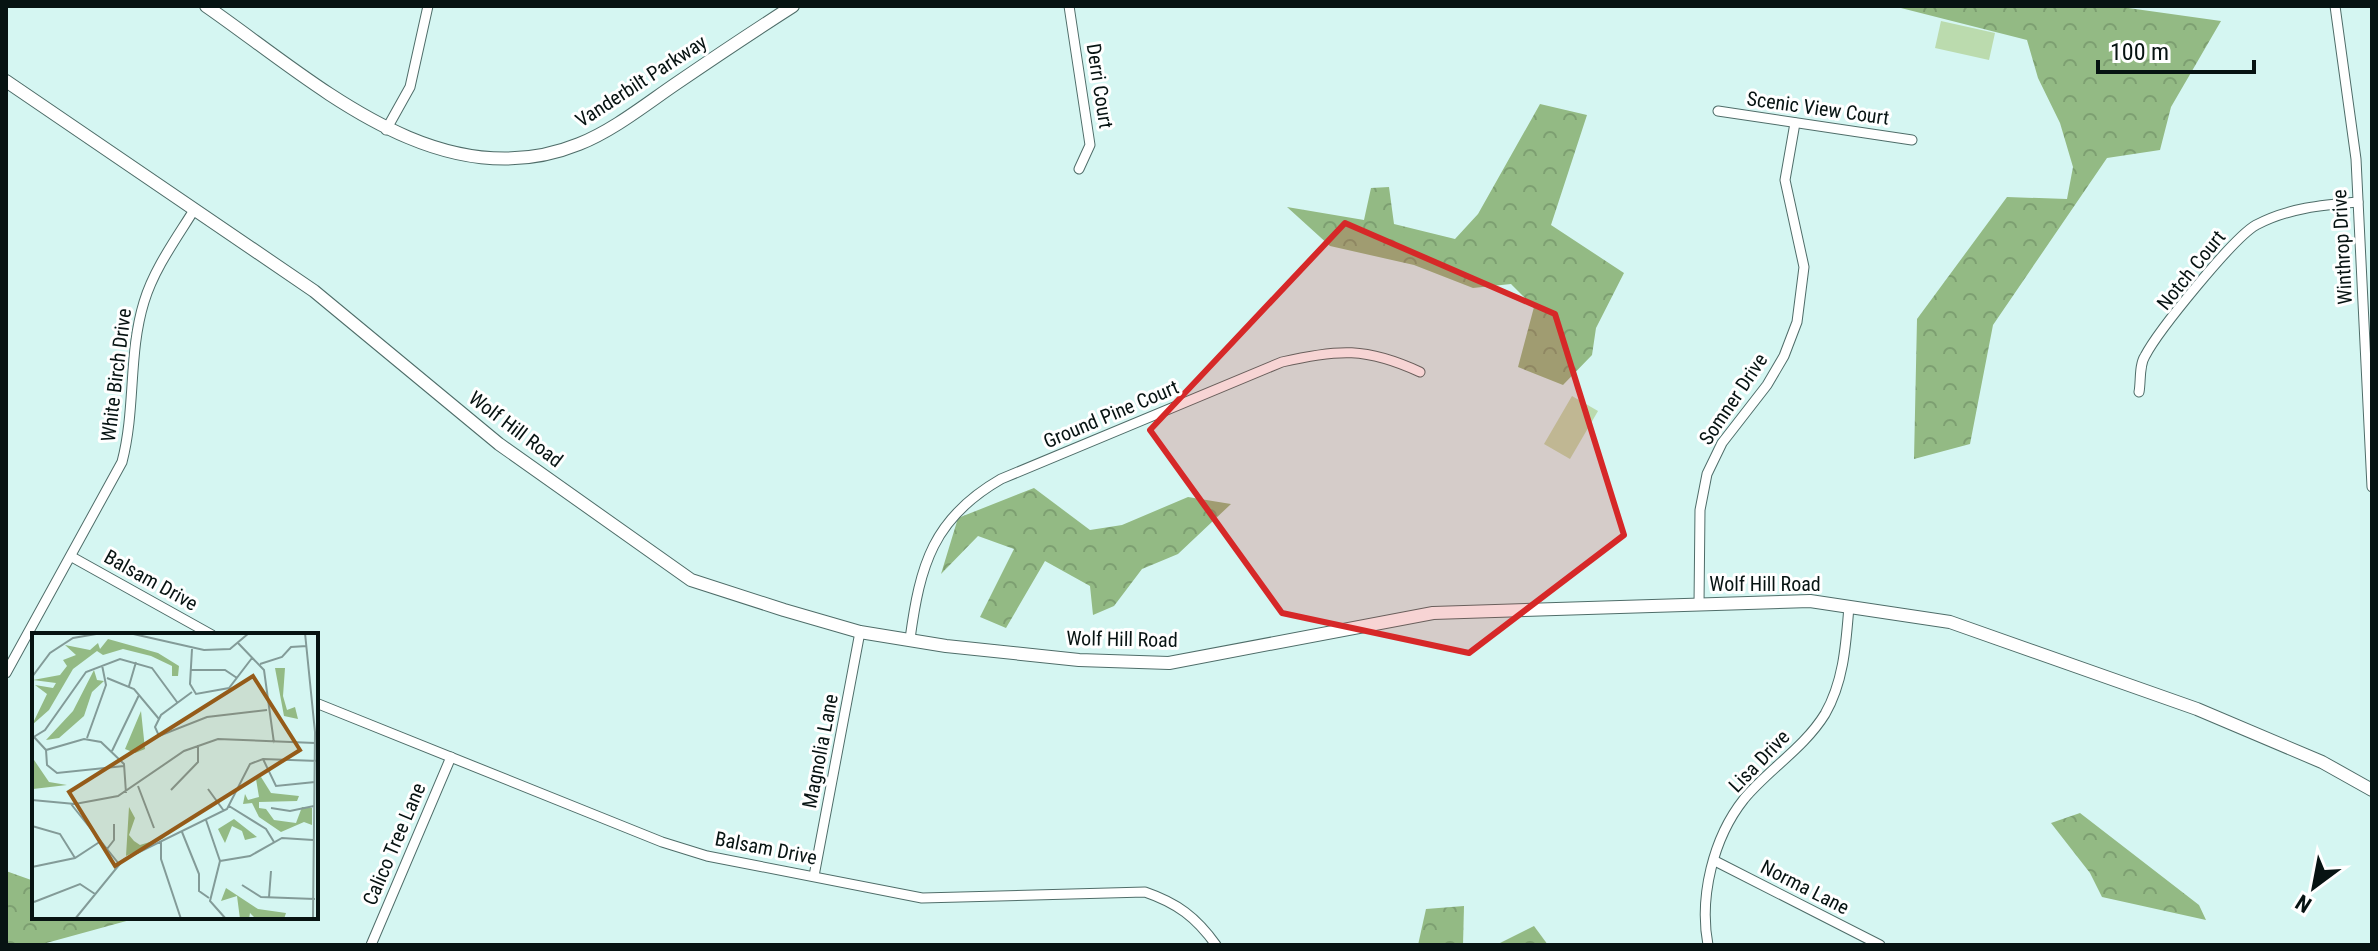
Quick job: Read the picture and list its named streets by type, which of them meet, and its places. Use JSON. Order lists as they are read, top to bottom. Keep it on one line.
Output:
{"streets":{"street":["Vanderbilt Parkway","Derri Court","Scenic View Court","Winthrop Drive","Notch Court","White Birch Drive","Somner Drive","Ground Pine Court","Wolf Hill Road","Balsam Drive","Magnolia Lane","Lisa Drive","Calico Tree Lane","Norma Lane"]},"crossings":[["Scenic View Court","Somner Drive"],["Winthrop Drive","Notch Court"],["White Birch Drive","Wolf Hill Road"],["White Birch Drive","Balsam Drive"],["Somner Drive","Wolf Hill Road"],["Ground Pine Court","Wolf Hill Road"],["Wolf Hill Road","Magnolia Lane"],["Wolf Hill Road","Lisa Drive"],["Balsam Drive","Magnolia Lane"],["Balsam Drive","Calico Tree Lane"],["Lisa Drive","Norma Lane"]],"scale_bar":"100 m","north":"bottom left"}
